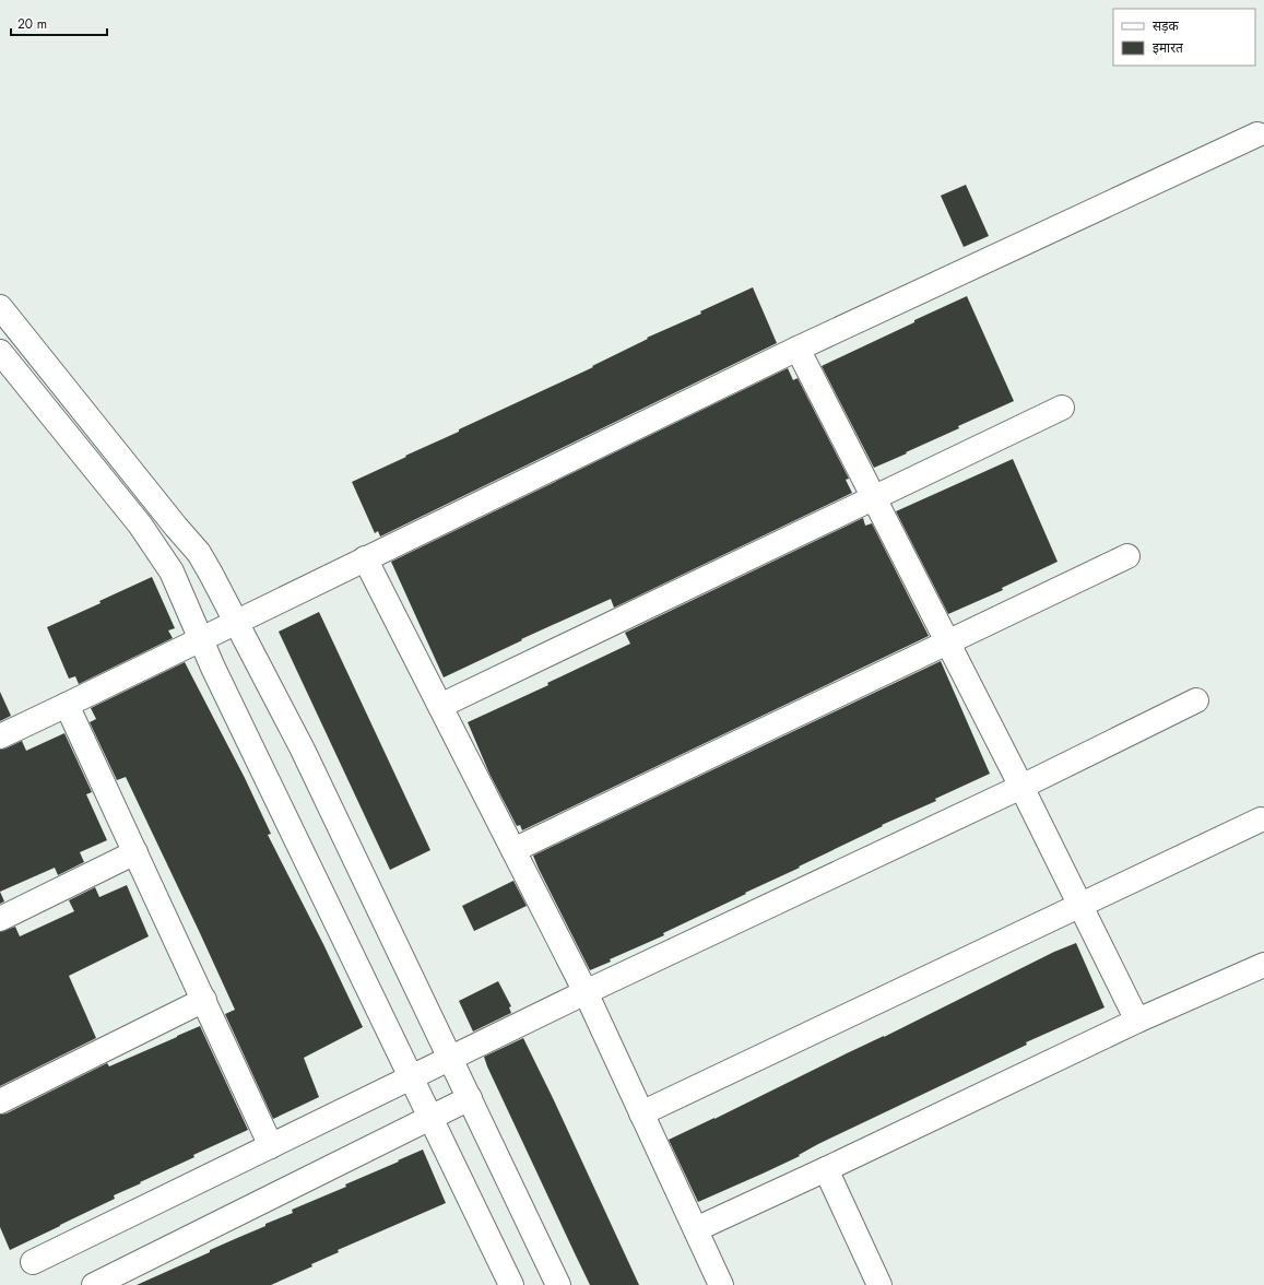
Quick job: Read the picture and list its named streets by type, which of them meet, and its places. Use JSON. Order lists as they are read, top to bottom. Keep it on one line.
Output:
{"legend":["सड़क","इमारत"],"scale_bar":"20 m"}
